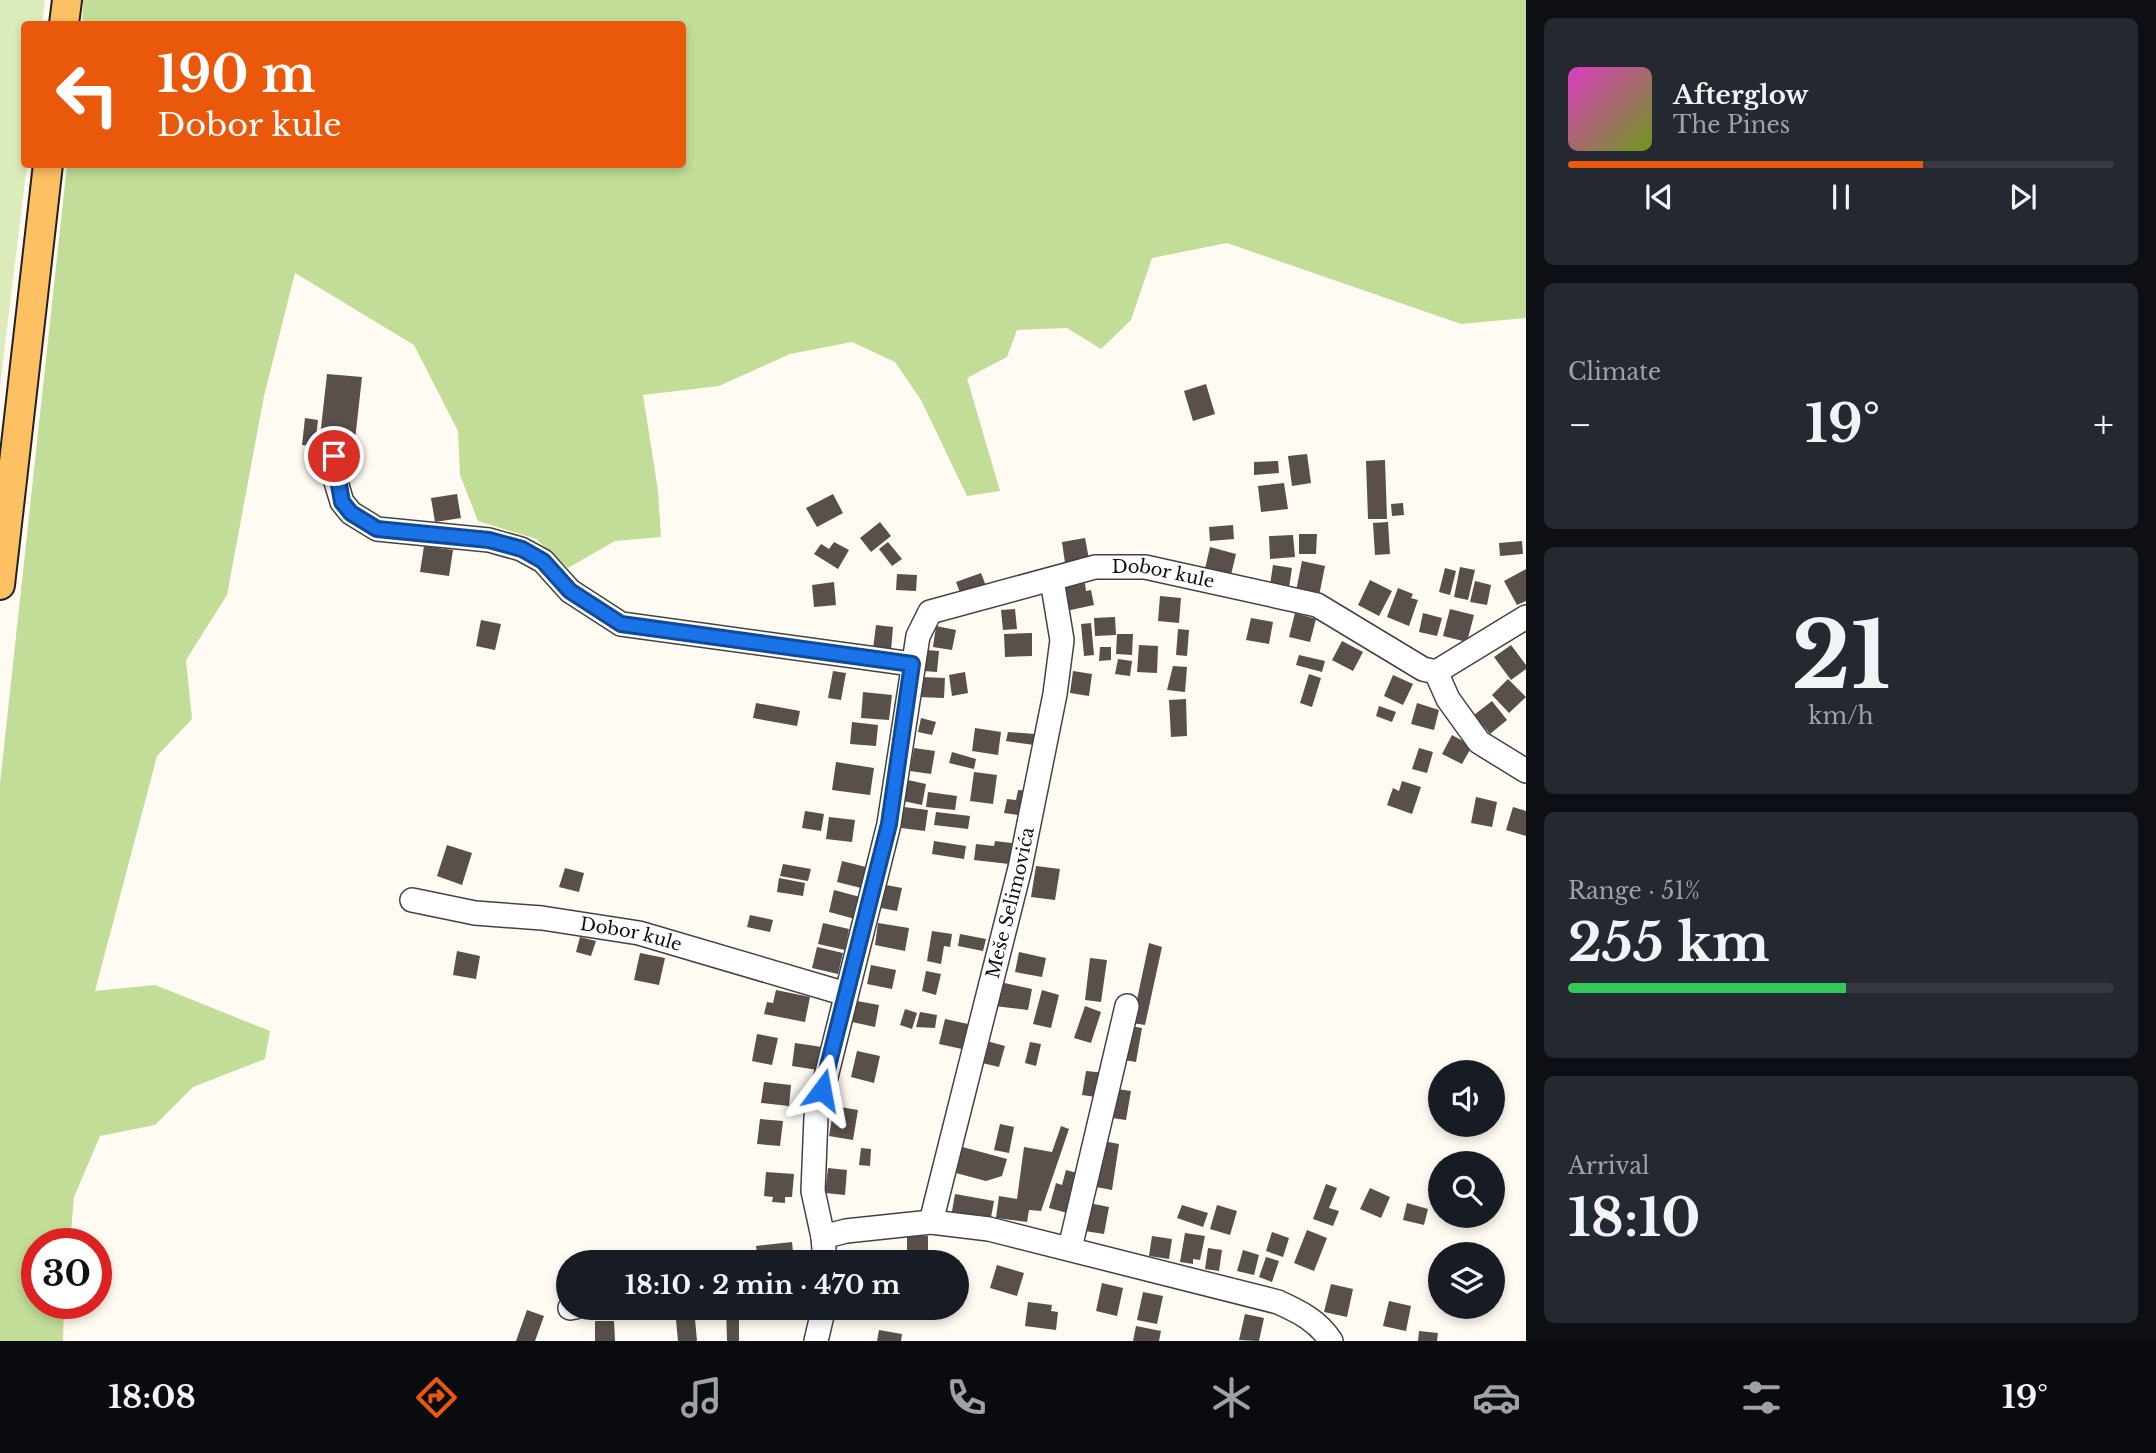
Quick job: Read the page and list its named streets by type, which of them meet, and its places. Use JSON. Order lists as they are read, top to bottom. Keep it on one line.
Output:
{"streets":{"street":["Dobor kule","Meše Selimovića"]},"crossings":[["Dobor kule","Meše Selimovića"]],"page":{"turn":["190 m","Dobor kule"],"song":["Afterglow","The Pines"],"tile":["Climate",["21","km/h"],["Range · 51%","255 km"],["Arrival","18:10"]],"heat":["−","19°","+"],"limit":"30","trip":"18:10 · 2 min · 470 m","tabs":["18:08","19°"]}}
